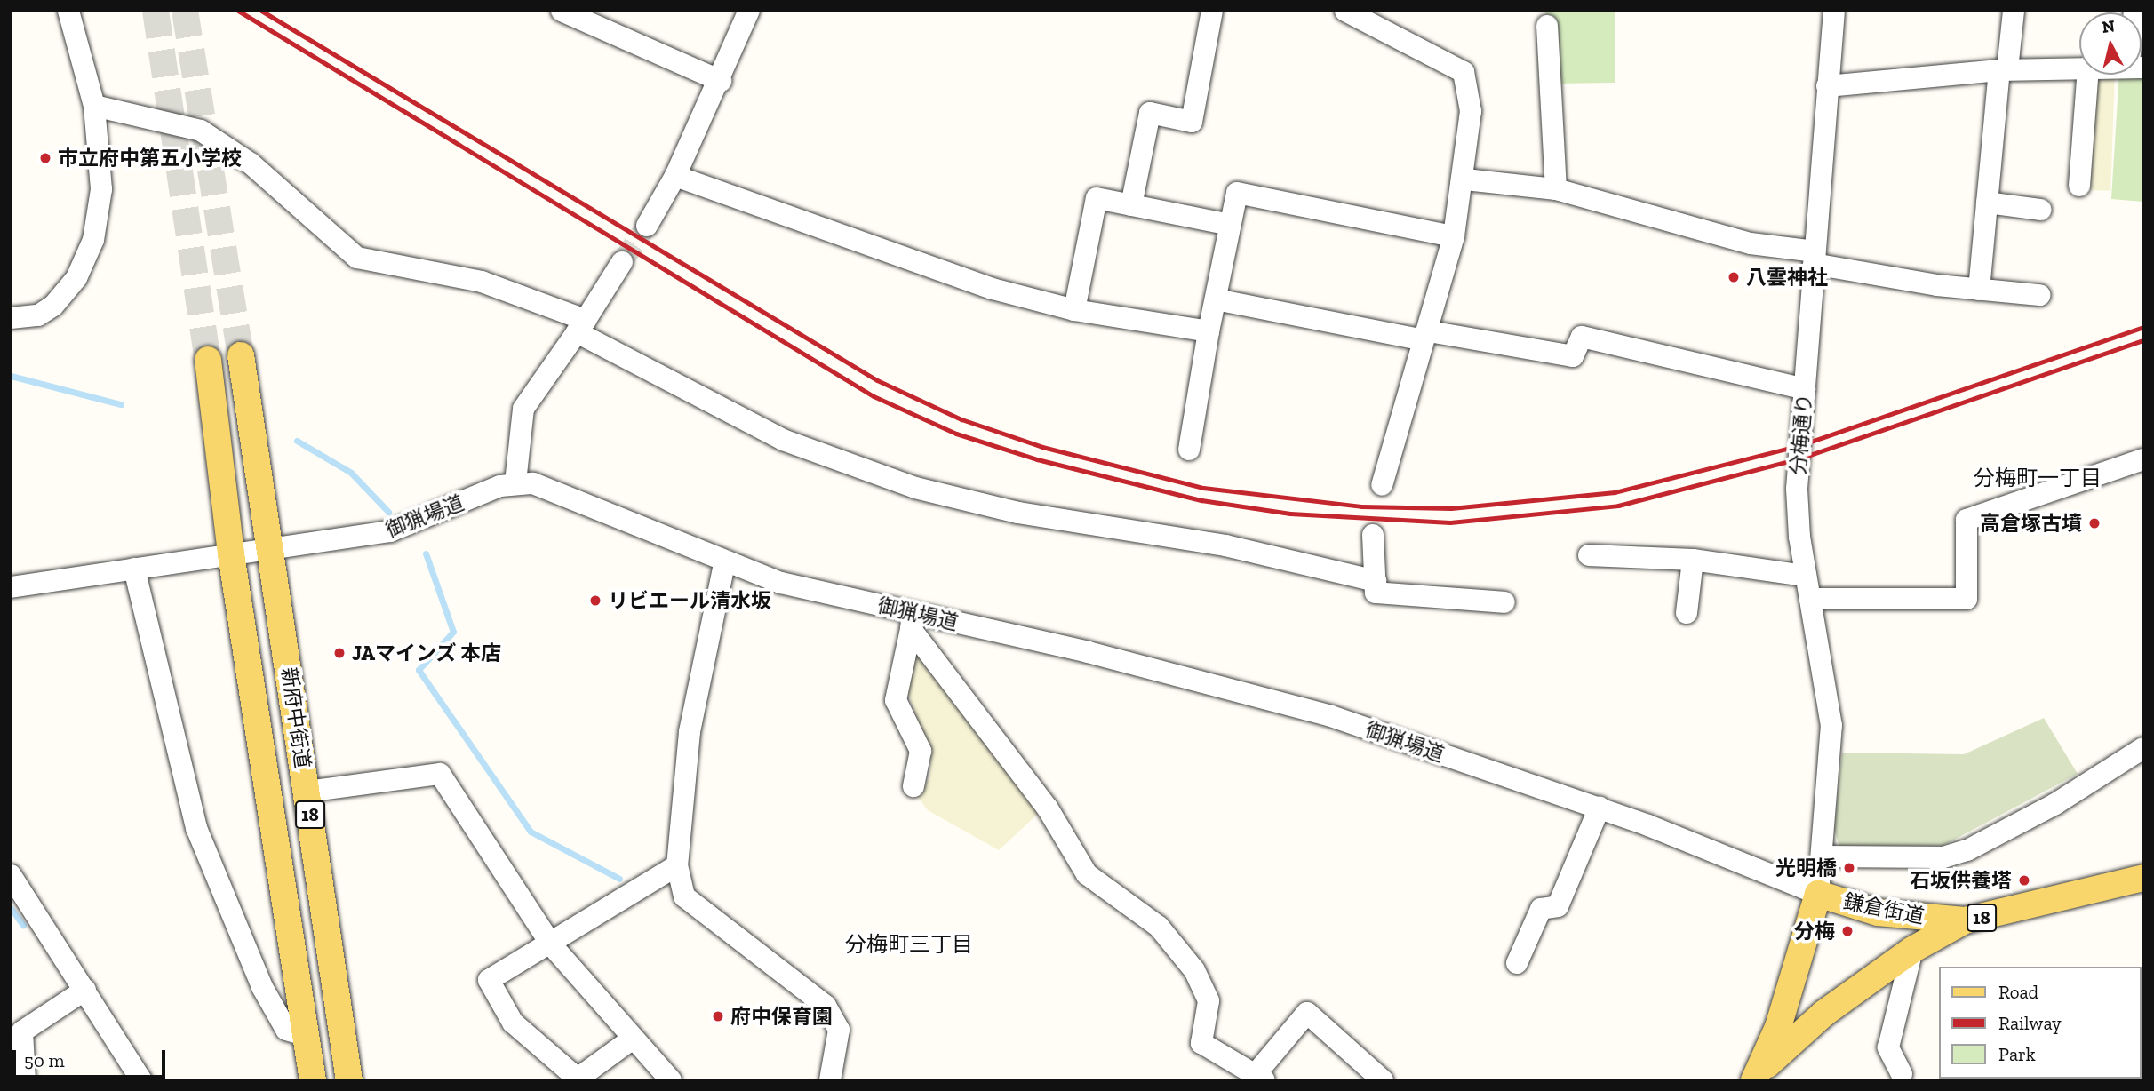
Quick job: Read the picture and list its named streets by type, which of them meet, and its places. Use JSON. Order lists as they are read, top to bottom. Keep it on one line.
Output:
{"streets":{"main road":["新府中街道","18","鎌倉街道"],"street":["分梅通り","御猟場道"]},"crossings":[["分梅通り","御猟場道"],["分梅通り","鎌倉街道"],["御猟場道","新府中街道"],["御猟場道","鎌倉街道"],["18","鎌倉街道"]],"districts":["分梅町一丁目","分梅町三丁目"],"places":["市立府中第五小学校","八雲神社","高倉塚古墳","リビエール清水坂","JAマインズ 本店","光明橋","石坂供養塔","分梅","府中保育園"],"legend":["Road","Railway","Park"],"scale_bar":"50 m","north":"top"}
